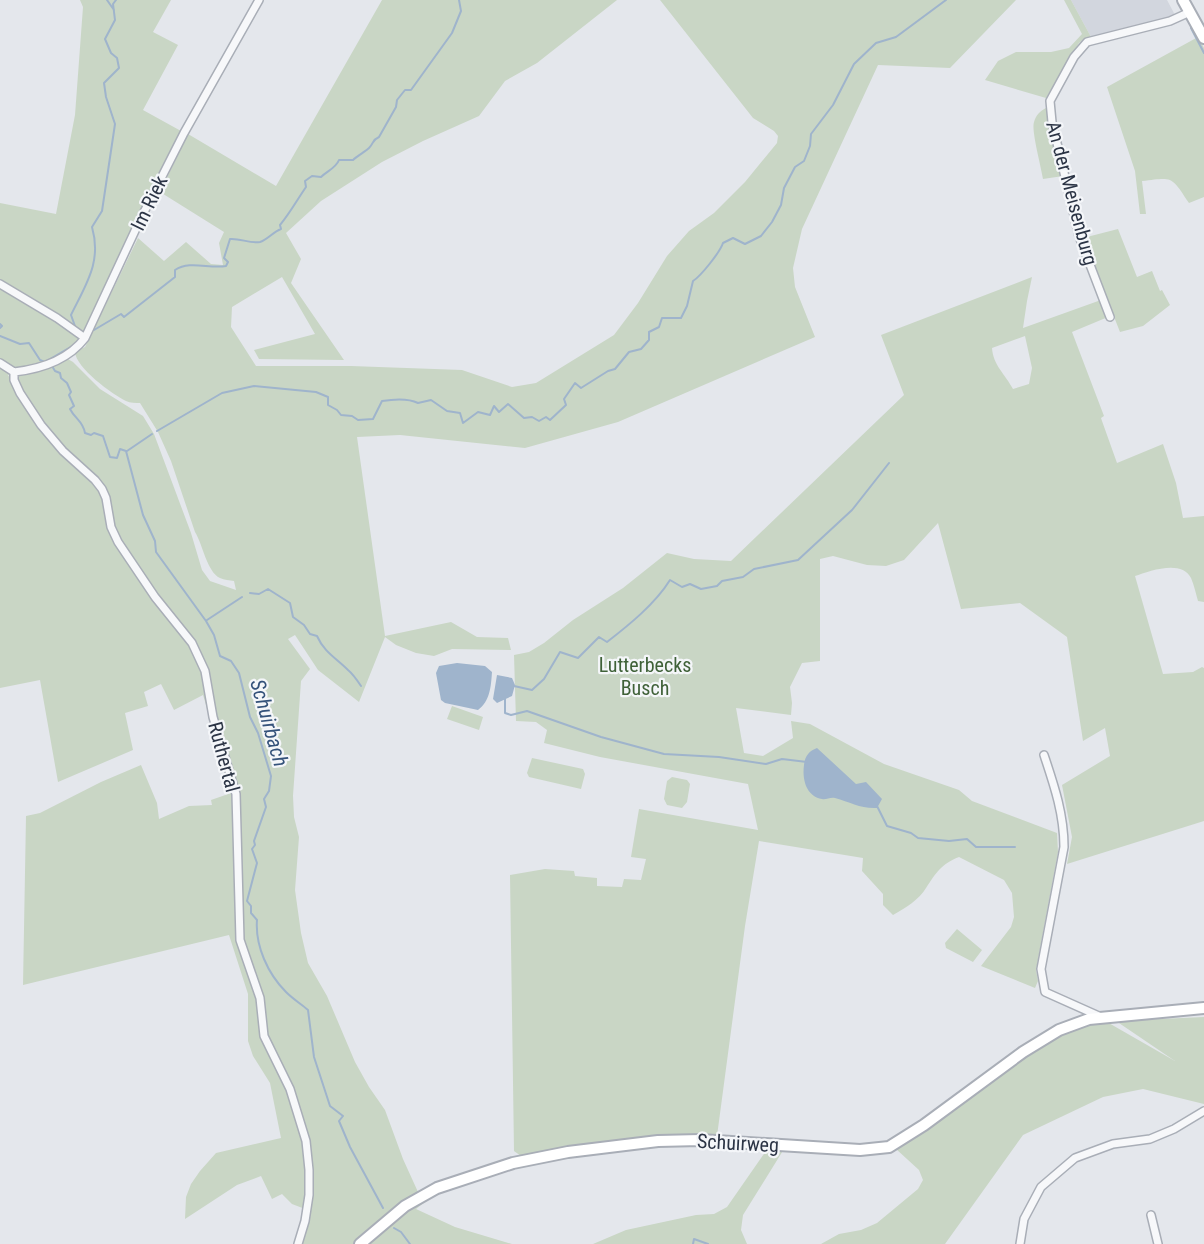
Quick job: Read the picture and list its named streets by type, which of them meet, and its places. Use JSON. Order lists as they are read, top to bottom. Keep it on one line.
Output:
{"streets":{"main road":["Schuirweg"],"street":["An der Meisenburg","Im Riek","Ruthertal"]},"crossings":[["Im Riek","Ruthertal"]],"water":["Schuirbach"],"parks":["Lutterbecks Busch"]}
